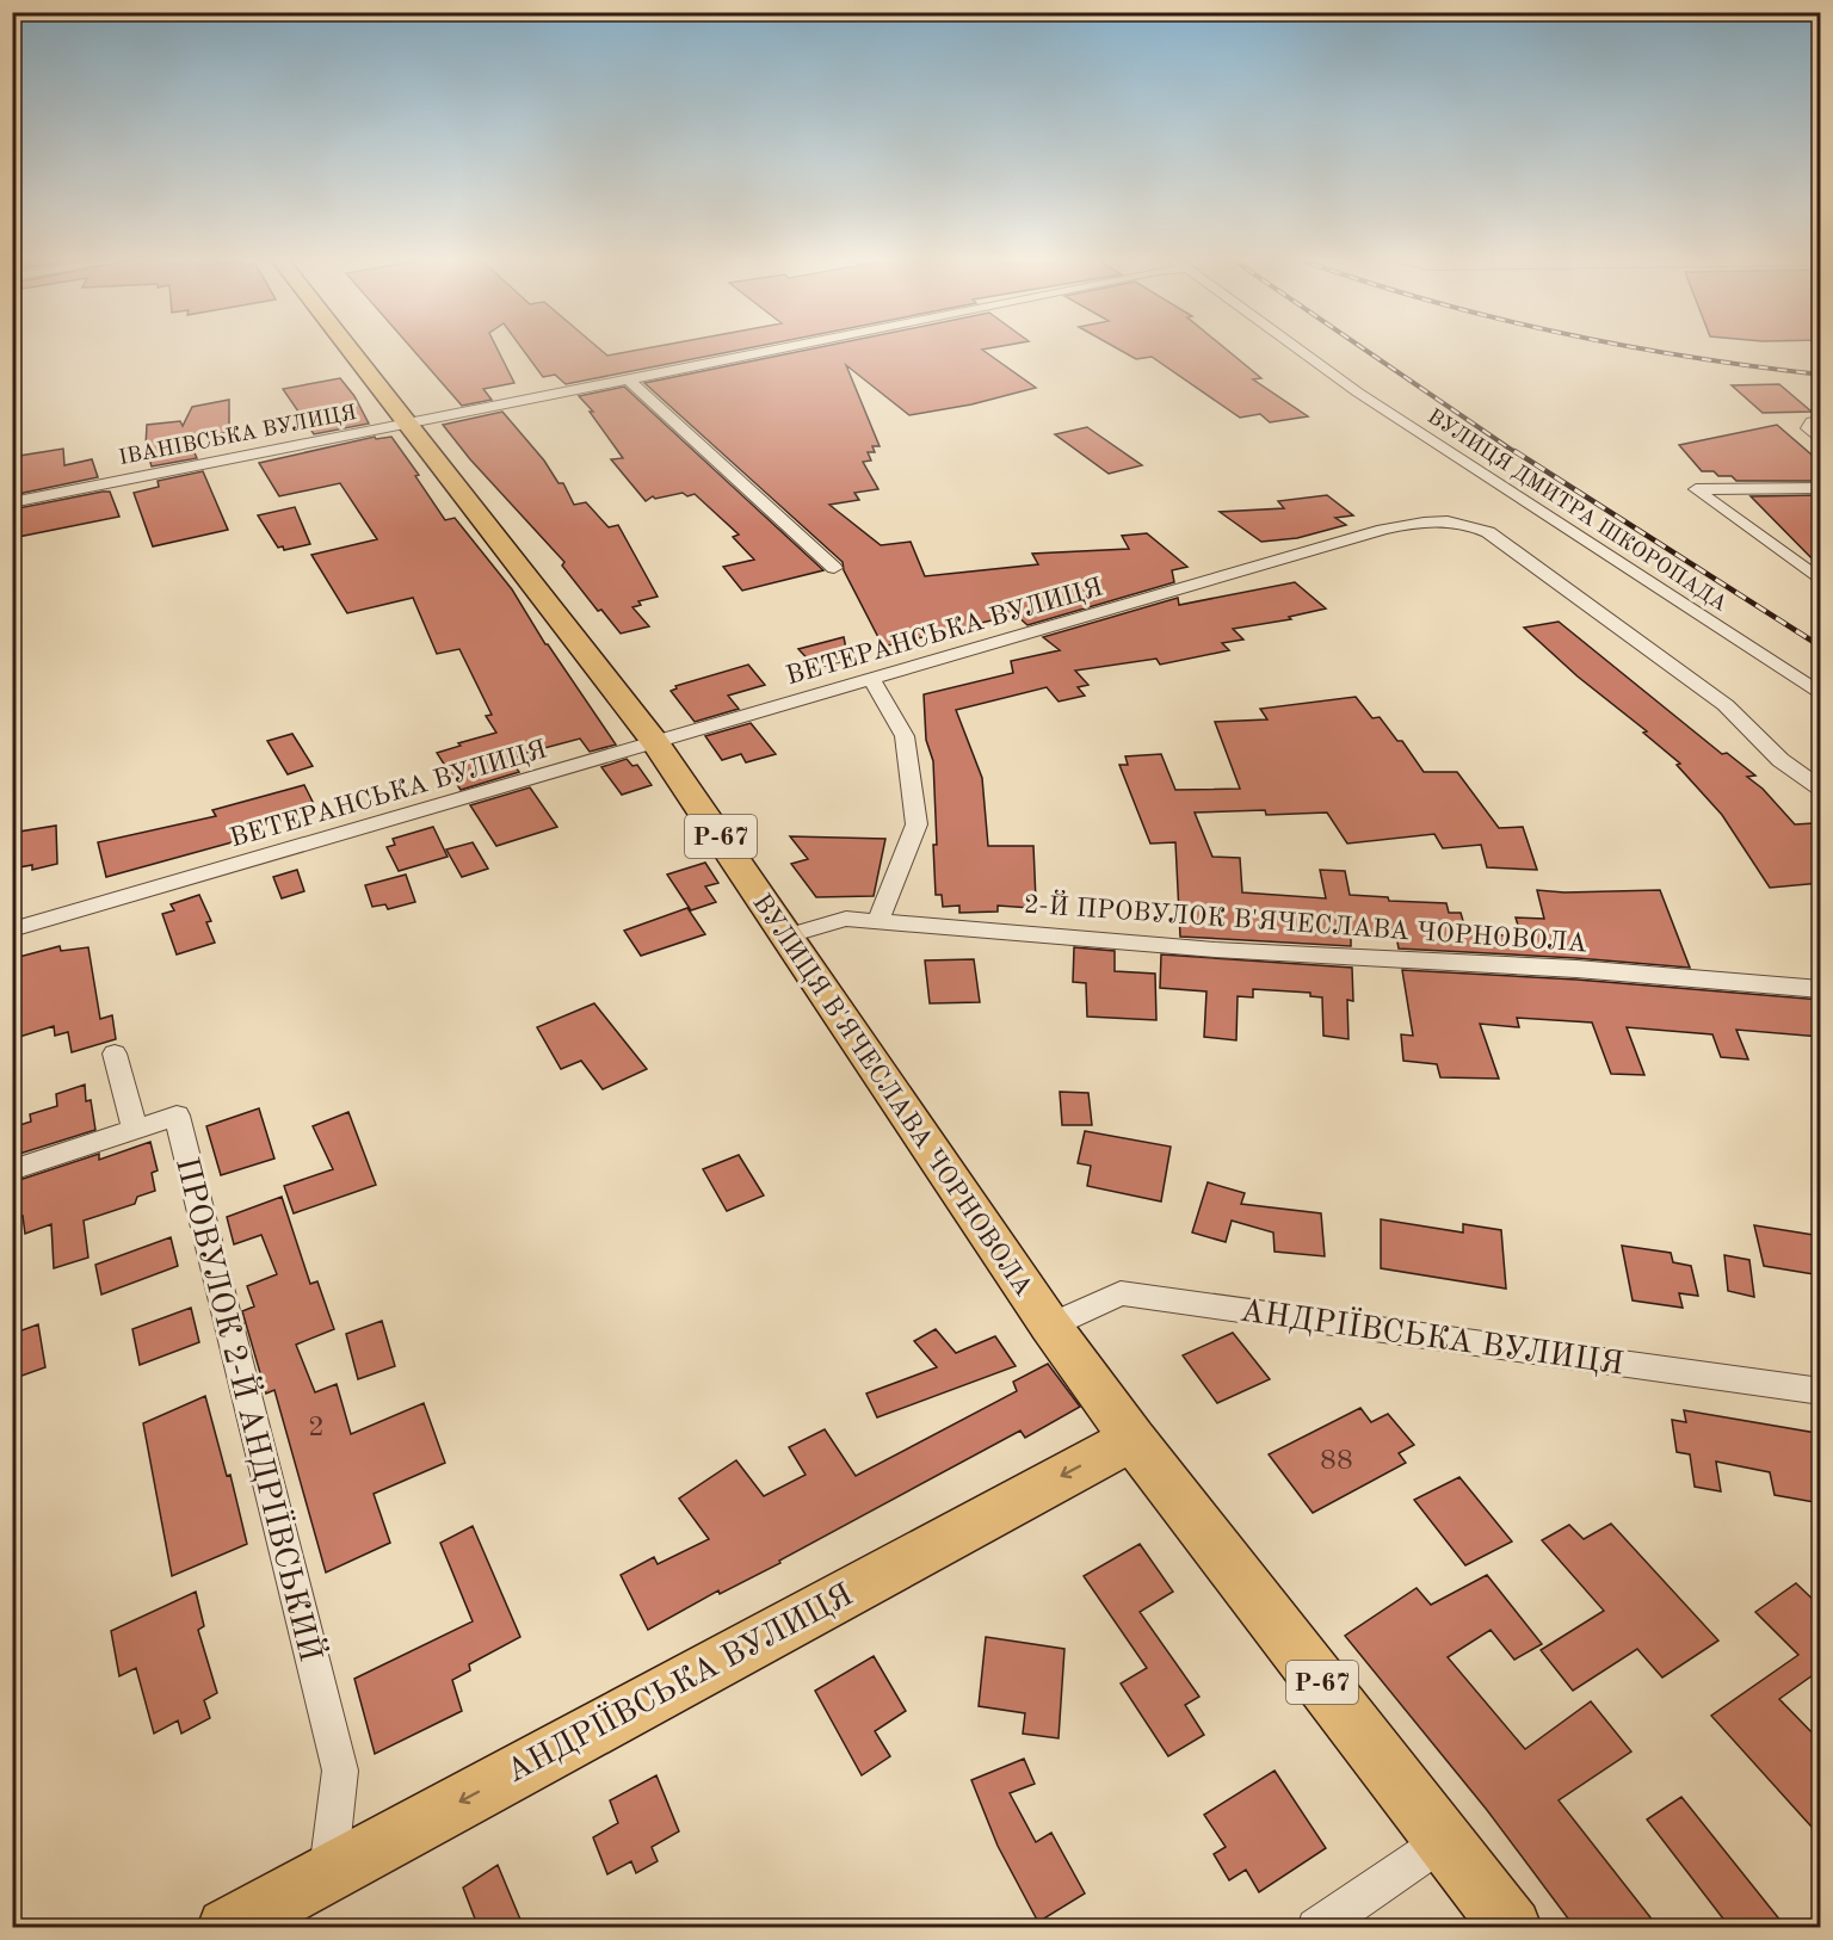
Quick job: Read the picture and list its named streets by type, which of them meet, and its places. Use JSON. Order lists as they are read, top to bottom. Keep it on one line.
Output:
{"streets":{"main road":["Р-67","ВУЛИЦЯ В'ЯЧЕСЛАВА ЧОРНОВОЛА","АНДРІЇВСЬКА ВУЛИЦЯ"],"street":["ІВАНІВСЬКА ВУЛИЦЯ","ВУЛИЦЯ ДМИТРА ШКОРОПАДА","ВЕТЕРАНСЬКА ВУЛИЦЯ","2-Й ПРОВУЛОК В'ЯЧЕСЛАВА ЧОРНОВОЛА","ПРОВУЛОК 2-Й АНДРІЇВСЬКИЙ"]},"crossings":[["ІВАНІВСЬКА ВУЛИЦЯ","ВУЛИЦЯ В'ЯЧЕСЛАВА ЧОРНОВОЛА"],["ВЕТЕРАНСЬКА ВУЛИЦЯ","ВУЛИЦЯ В'ЯЧЕСЛАВА ЧОРНОВОЛА"],["2-Й ПРОВУЛОК В'ЯЧЕСЛАВА ЧОРНОВОЛА","ВУЛИЦЯ В'ЯЧЕСЛАВА ЧОРНОВОЛА"],["ВУЛИЦЯ В'ЯЧЕСЛАВА ЧОРНОВОЛА","АНДРІЇВСЬКА ВУЛИЦЯ"],["АНДРІЇВСЬКА ВУЛИЦЯ","ПРОВУЛОК 2-Й АНДРІЇВСЬКИЙ"]],"one_way":["АНДРІЇВСЬКА ВУЛИЦЯ"],"house_numbers":["2","88"]}
